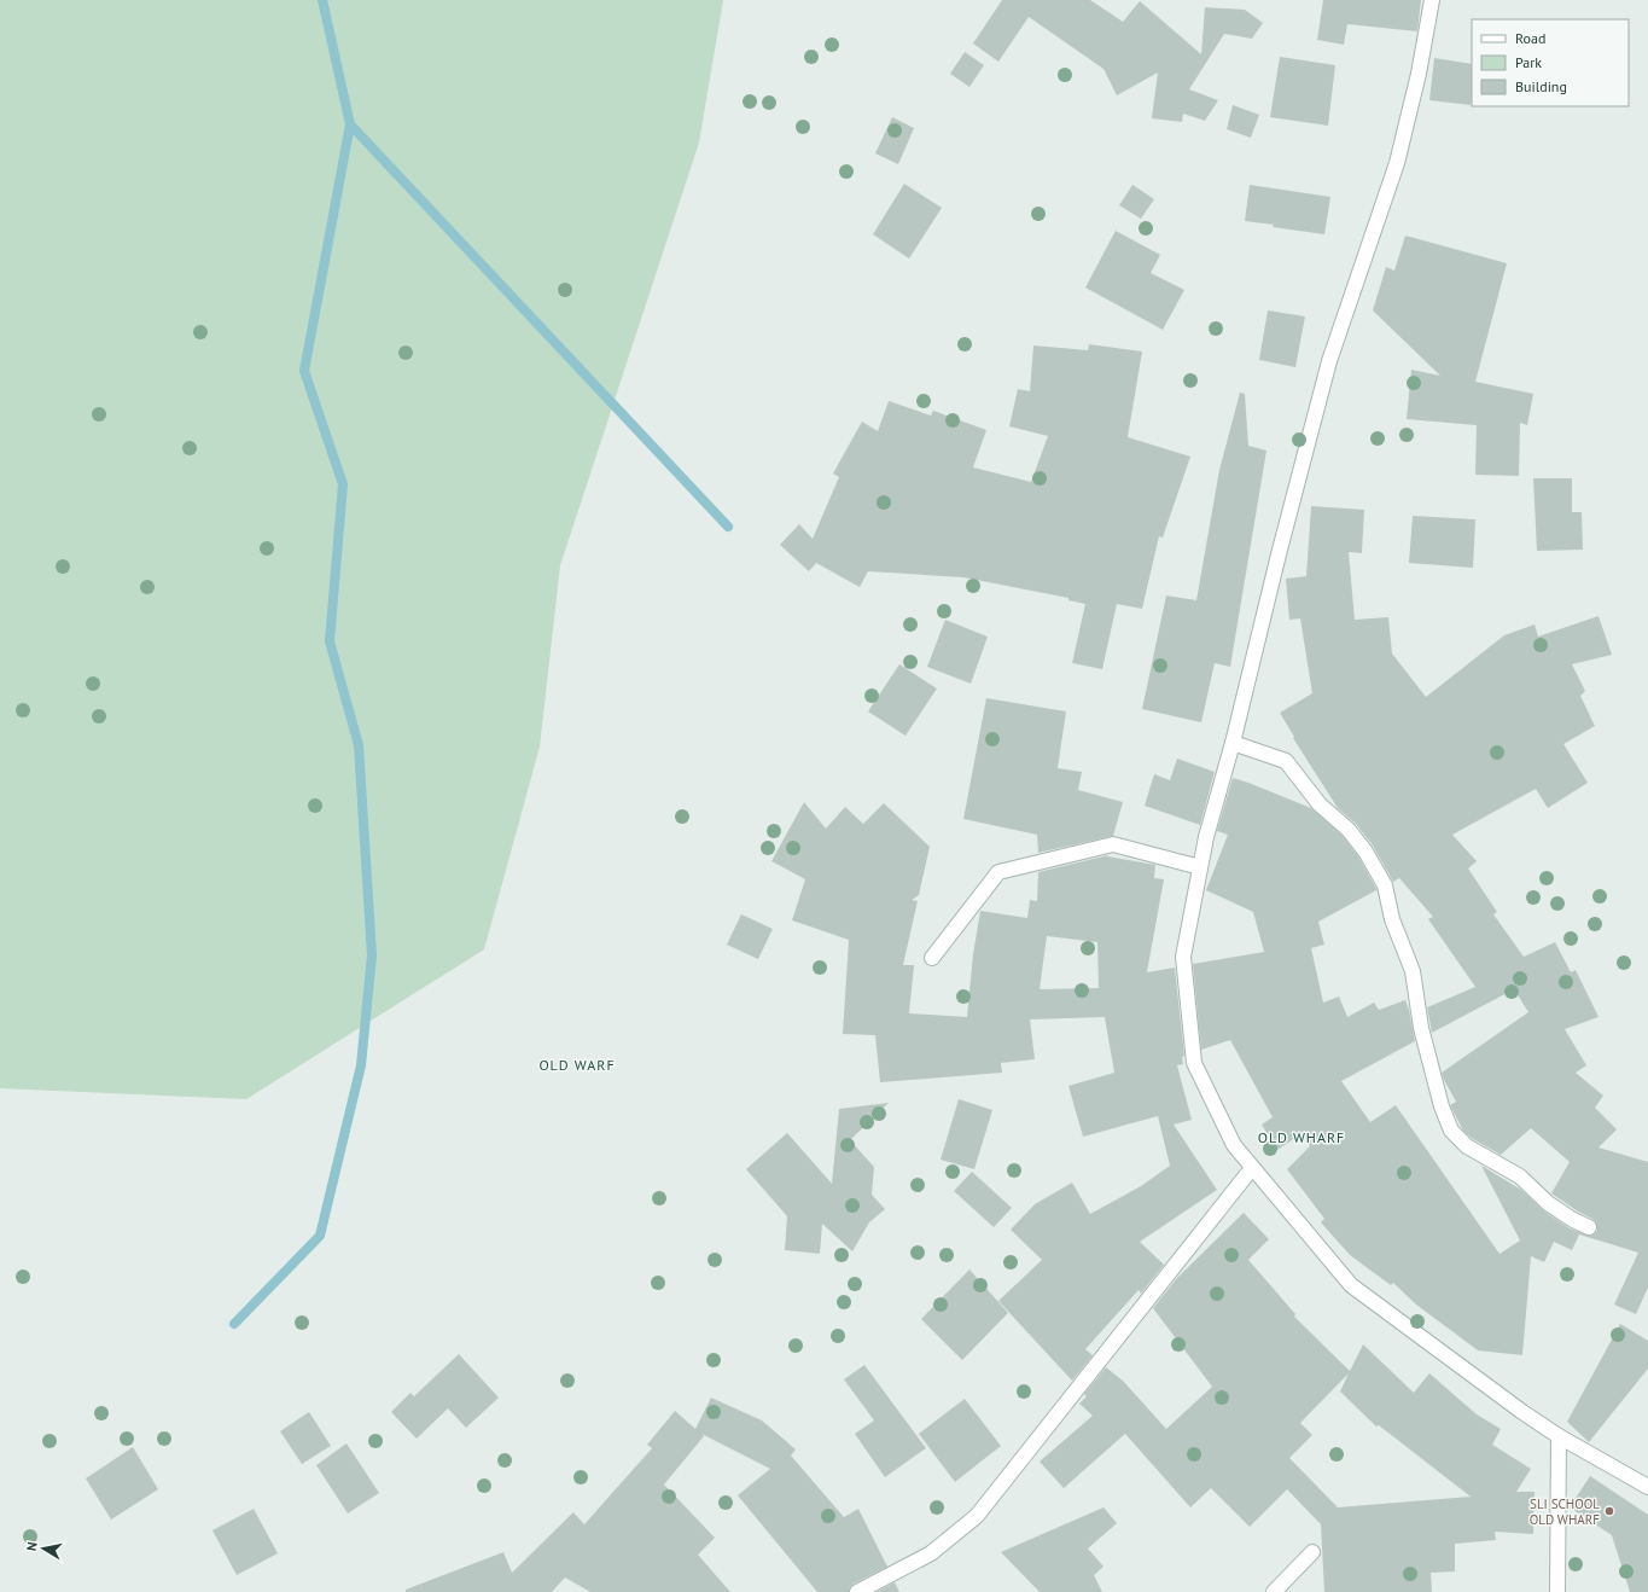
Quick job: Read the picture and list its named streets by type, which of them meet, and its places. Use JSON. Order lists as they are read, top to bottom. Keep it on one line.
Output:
{"districts":["OLD WARF","OLD WHARF"],"places":["SLI SCHOOL OLD WHARF"],"legend":["Road","Park","Building"],"north":"left"}
